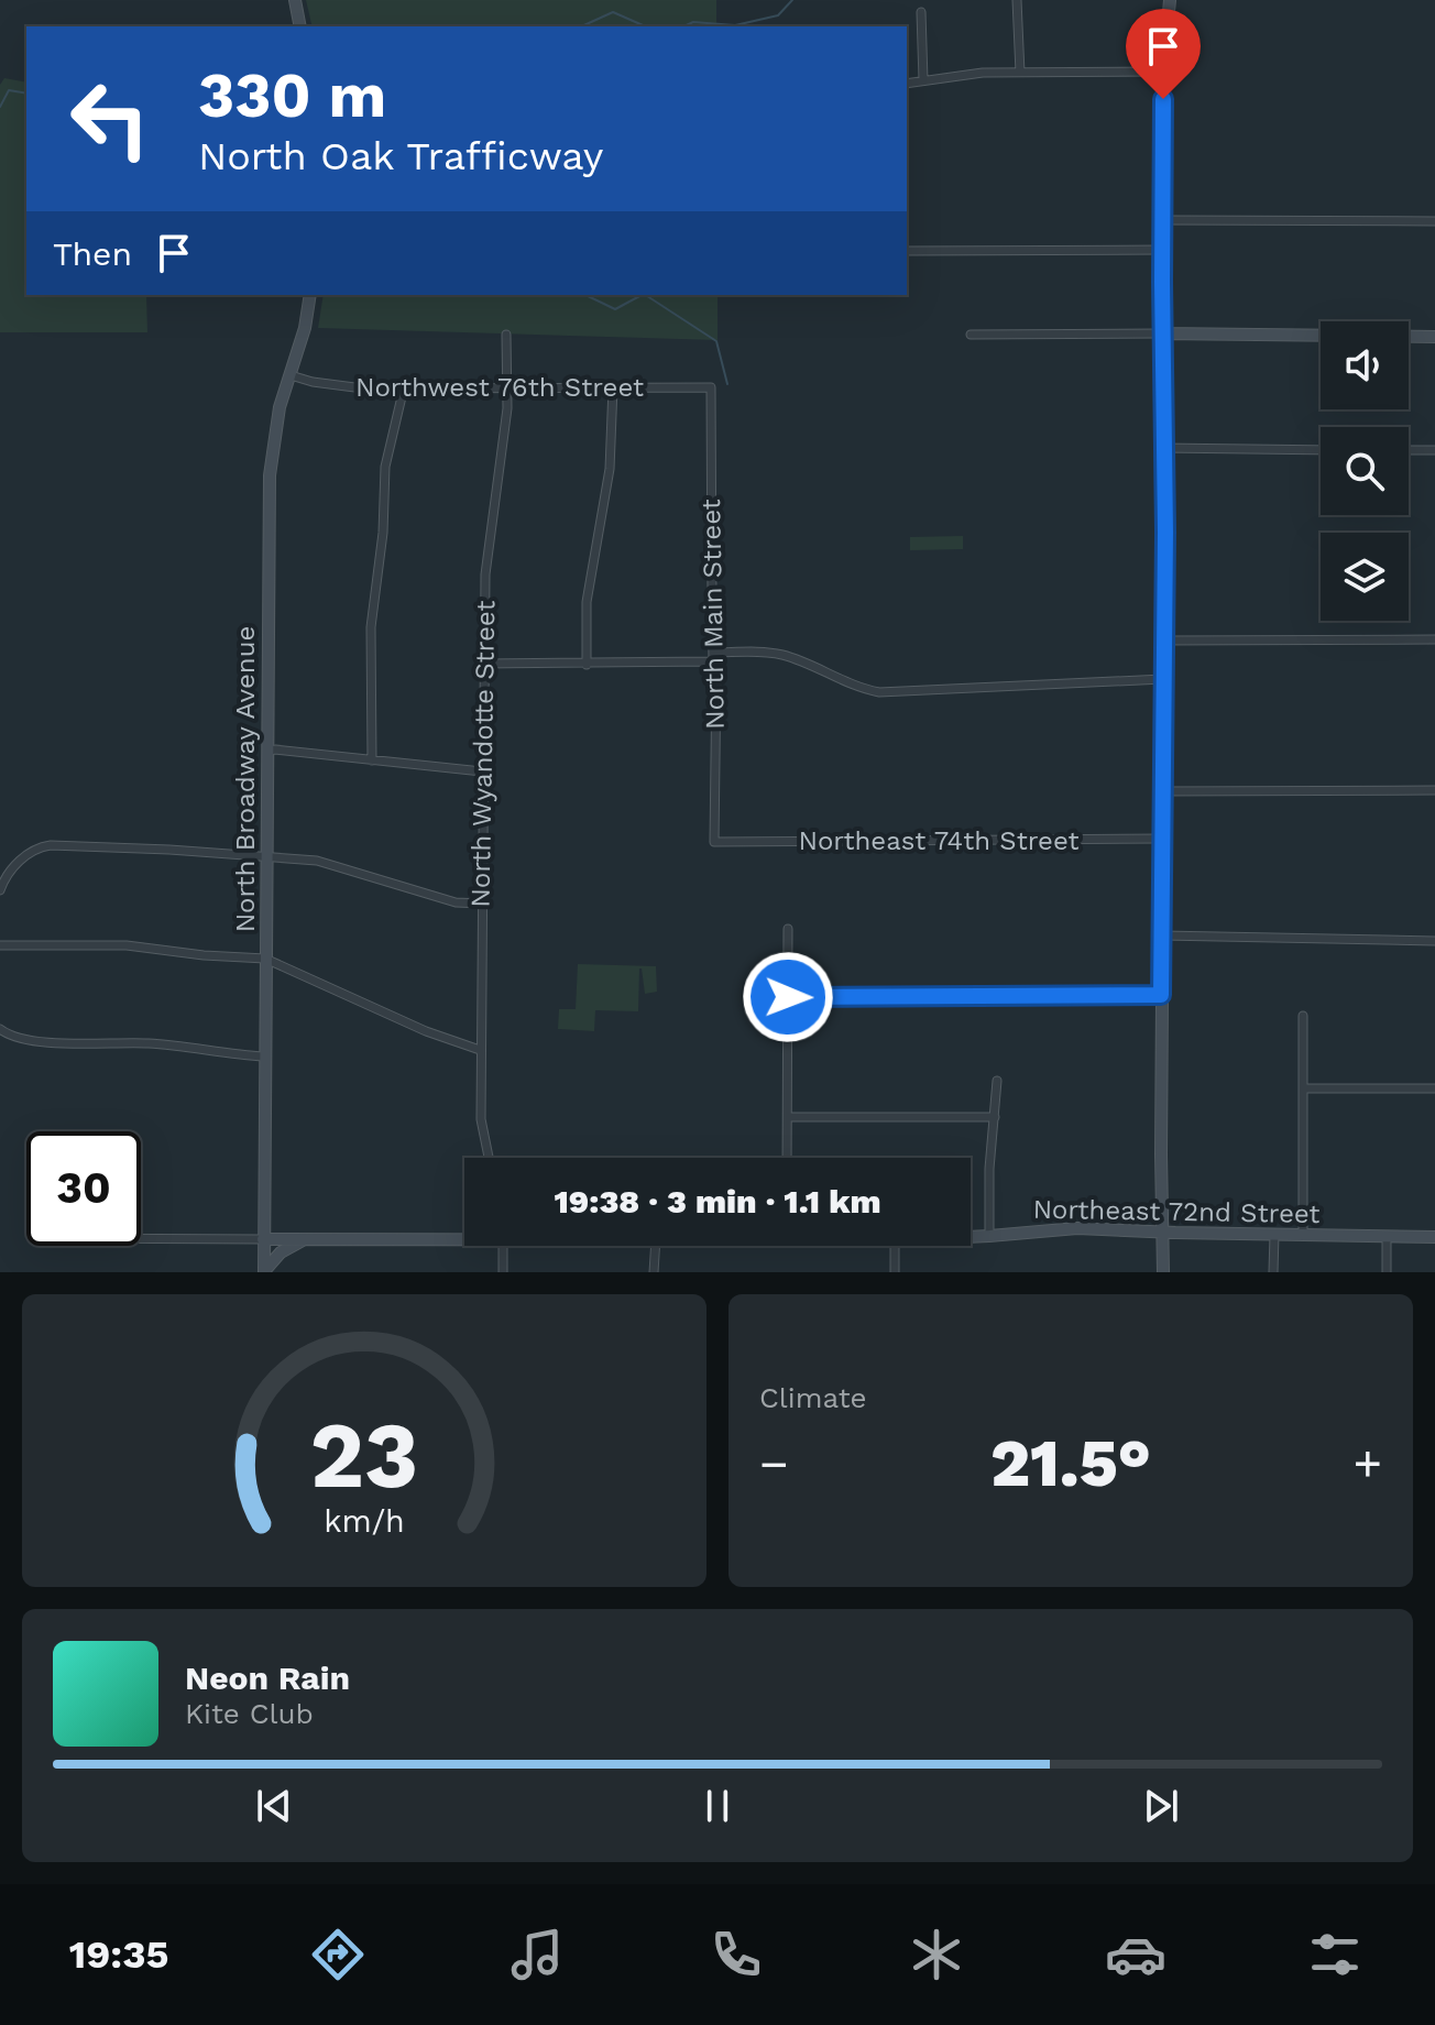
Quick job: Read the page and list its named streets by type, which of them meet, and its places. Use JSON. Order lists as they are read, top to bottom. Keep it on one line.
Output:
{"streets":{"main road":["North Broadway Avenue","Northeast 72nd Street"],"street":["Northwest 76th Street","North Main Street","North Wyandotte Street","Northeast 74th Street"]},"crossings":[["Northwest 76th Street","North Main Street"],["Northwest 76th Street","North Wyandotte Street"],["Northwest 76th Street","North Broadway Avenue"],["North Main Street","Northeast 74th Street"],["North Broadway Avenue","Northeast 72nd Street"]],"page":{"turn":["330 m","North Oak Trafficway"],"then":"Then","limit":"30","trip":"19:38 · 3 min · 1.1 km","tile":"Climate","heat":["−","21.5°","+"],"song":["Neon Rain","Kite Club"],"tabs":"19:35","gauge":["23","km/h"]}}
